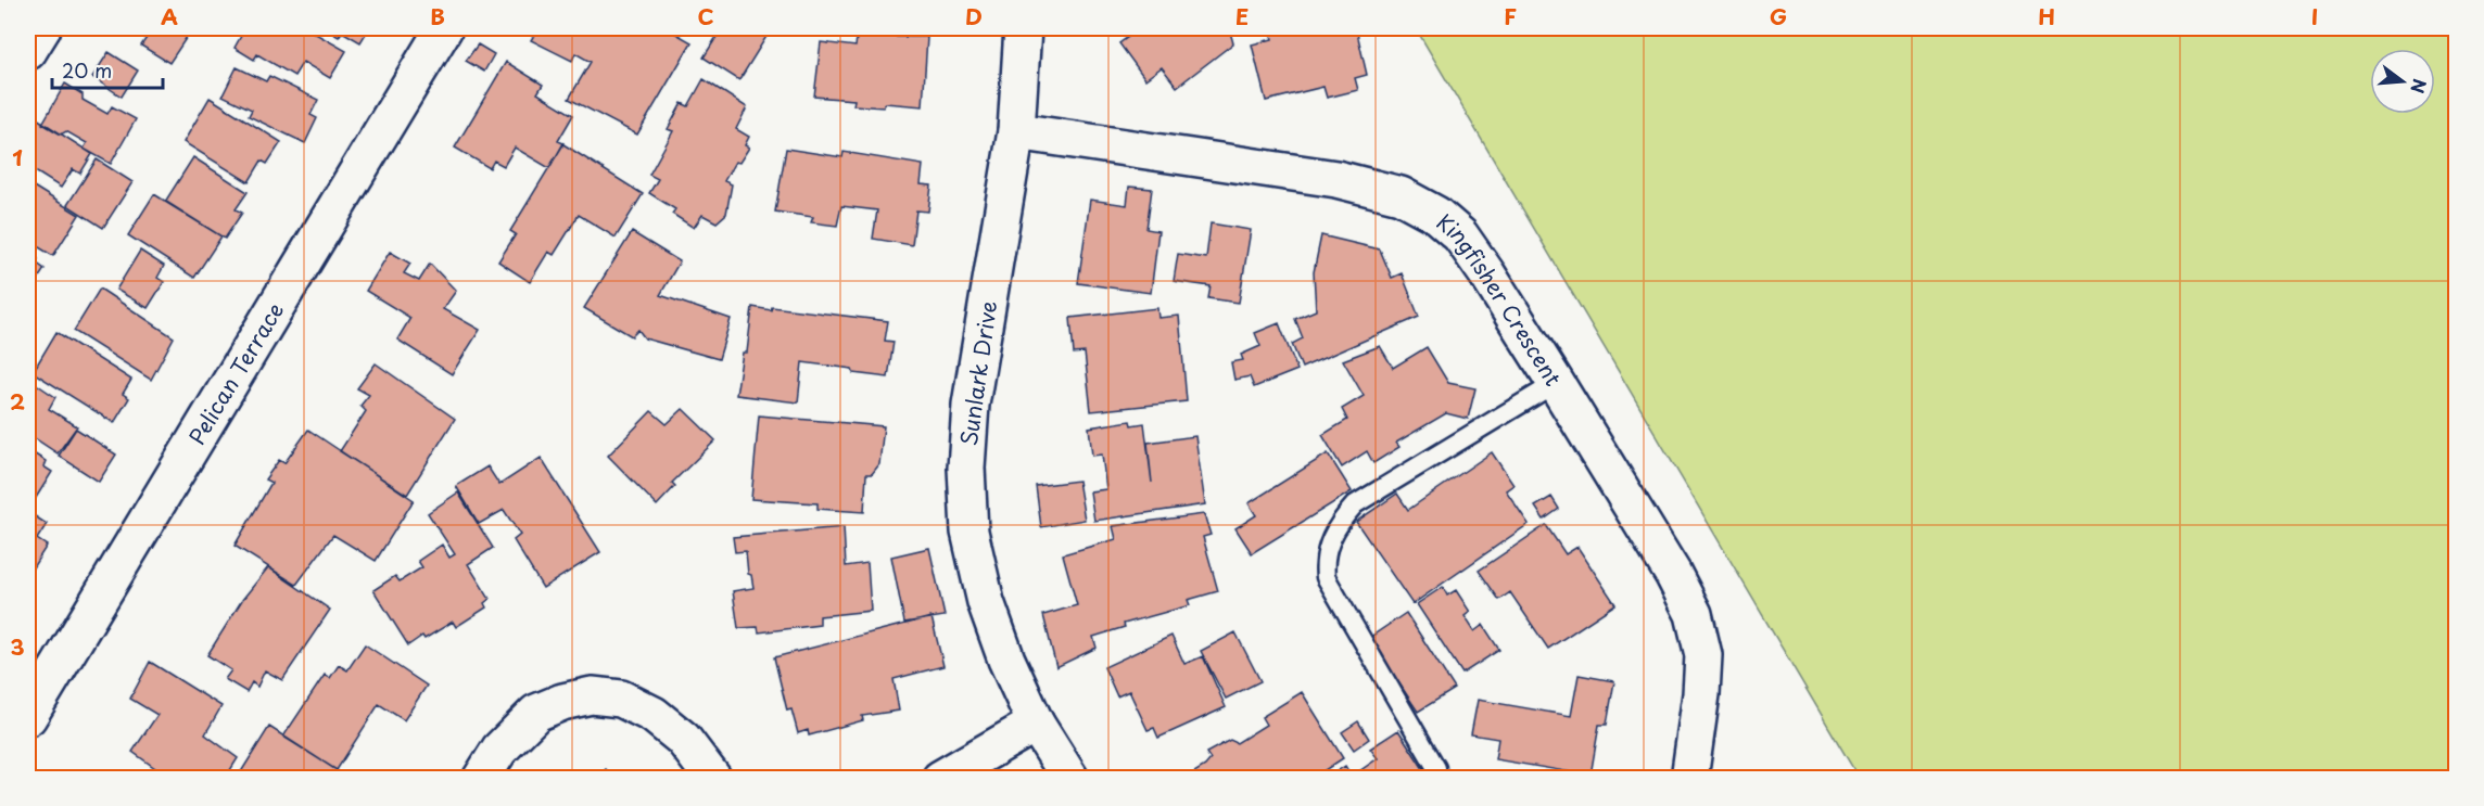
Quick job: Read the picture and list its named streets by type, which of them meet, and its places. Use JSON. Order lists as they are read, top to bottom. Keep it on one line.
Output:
{"streets":{"street":["Kingfisher Crescent","Pelican Terrace","Sunlark Drive"]},"crossings":[["Kingfisher Crescent","Sunlark Drive"]],"scale_bar":"20 m","north":"right","grid":{"columns":["A","B","C","D","E","F","G","H","I"],"rows":["1","2","3"]}}
